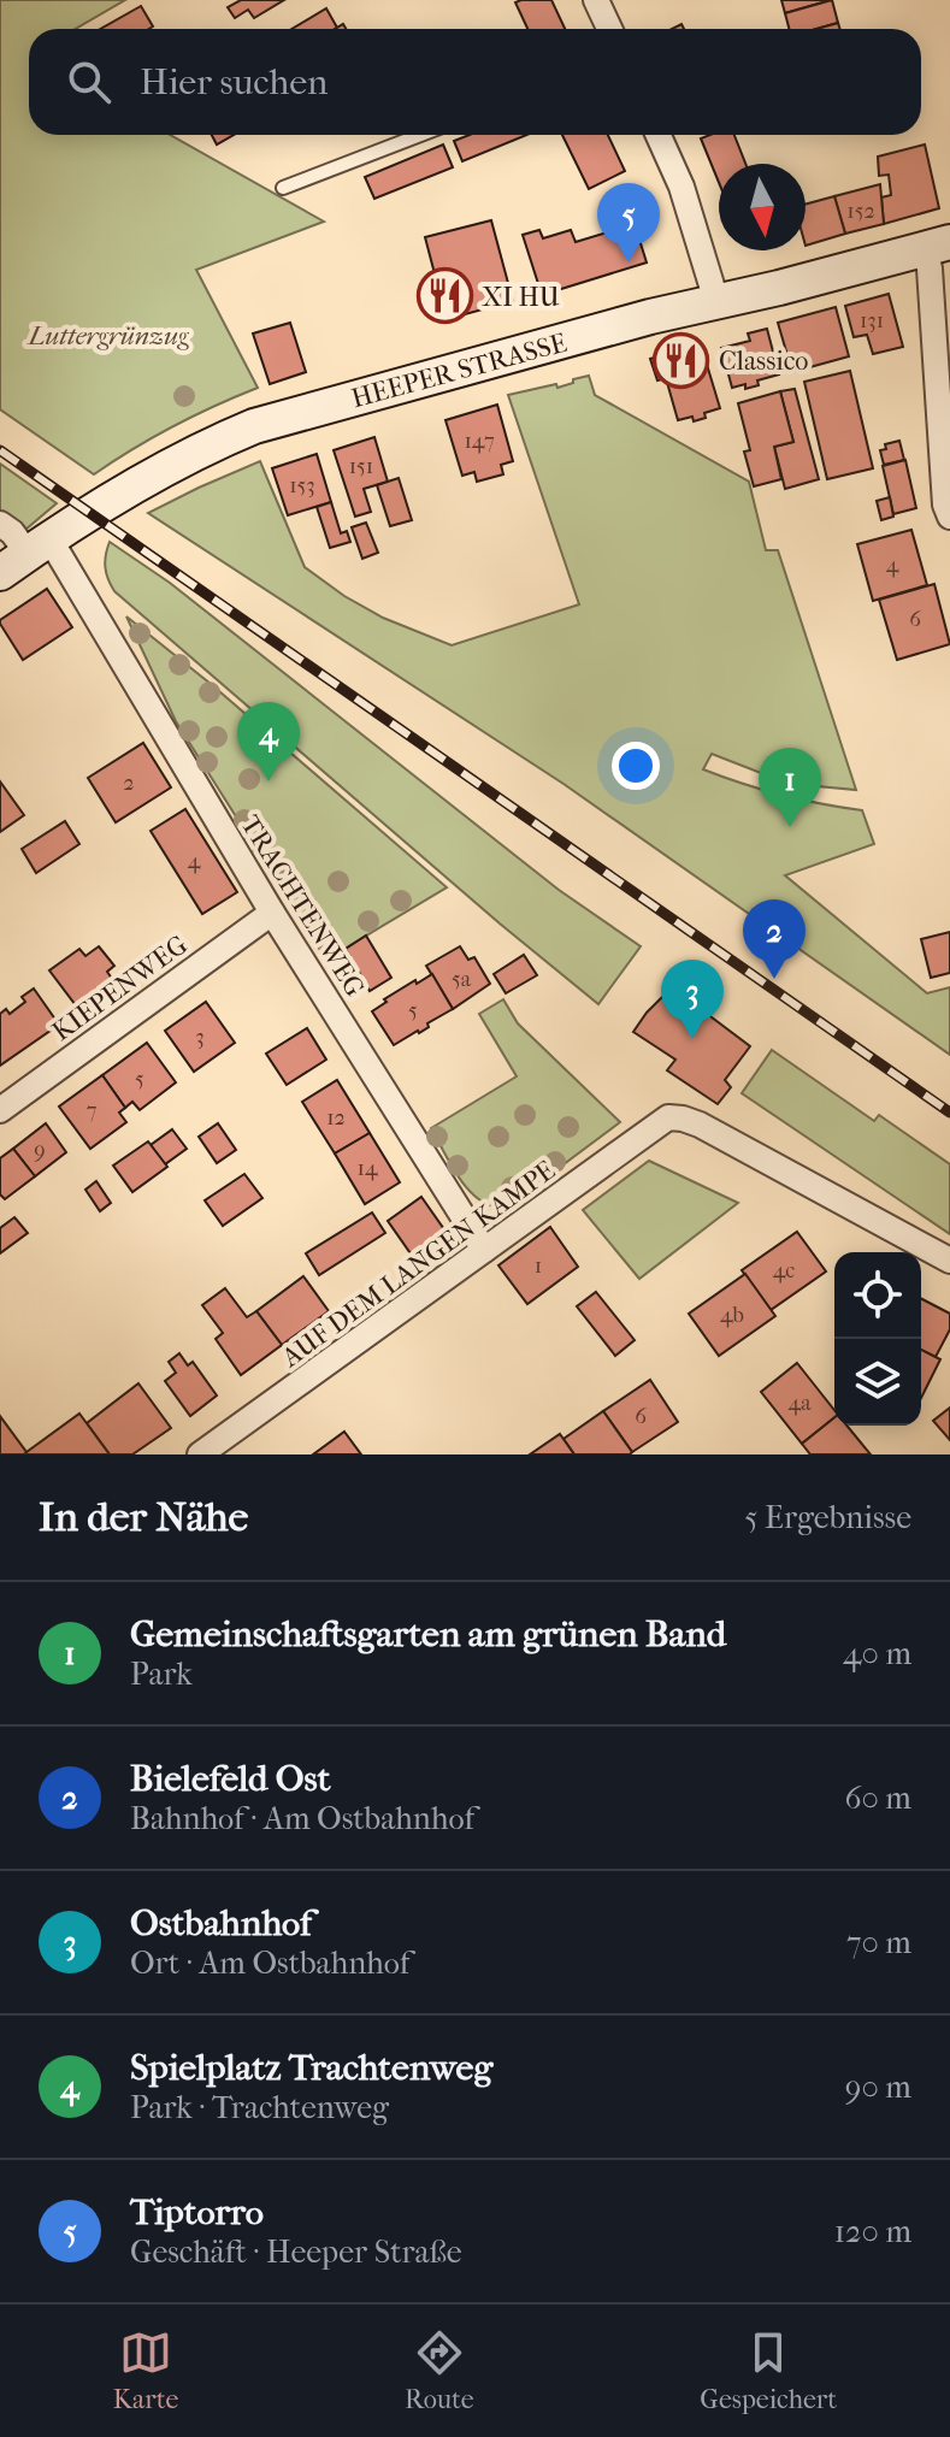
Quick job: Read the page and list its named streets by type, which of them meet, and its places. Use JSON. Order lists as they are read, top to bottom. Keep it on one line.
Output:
{"streets":{"main road":["HEEPER STRASSE"],"street":["TRACHTENWEG","KIEPENWEG","AUF DEM LANGEN KAMPE"]},"crossings":[["HEEPER STRASSE","TRACHTENWEG"],["TRACHTENWEG","KIEPENWEG"],["TRACHTENWEG","AUF DEM LANGEN KAMPE"]],"parks":["Luttergrünzug"],"places":{"restaurant":["XI HU","Classico"]},"house_numbers":["152","131","147","151","153","4","6","2","4","5a","5","3","5","7","12","9","14","1","4c","4b","4a","6"],"north":"bottom","page":{"search":"Hier suchen","pins":["5","4","1","2","3"],"heading":["In der Nähe","5 Ergebnisse"],"list":[{"mark":"1","name":"Gemeinschaftsgarten am grünen Band","note":"Park","value":"40 m"},{"mark":"2","name":"Bielefeld Ost","note":"Bahnhof · Am Ostbahnhof","value":"60 m"},{"mark":"3","name":"Ostbahnhof","note":"Ort · Am Ostbahnhof","value":"70 m"},{"mark":"4","name":"Spielplatz Trachtenweg","note":"Park · Trachtenweg","value":"90 m"},{"mark":"5","name":"Tiptorro","note":"Geschäft · Heeper Straße","value":"120 m"}],"nav":["Karte","Route","Gespeichert"]}}
